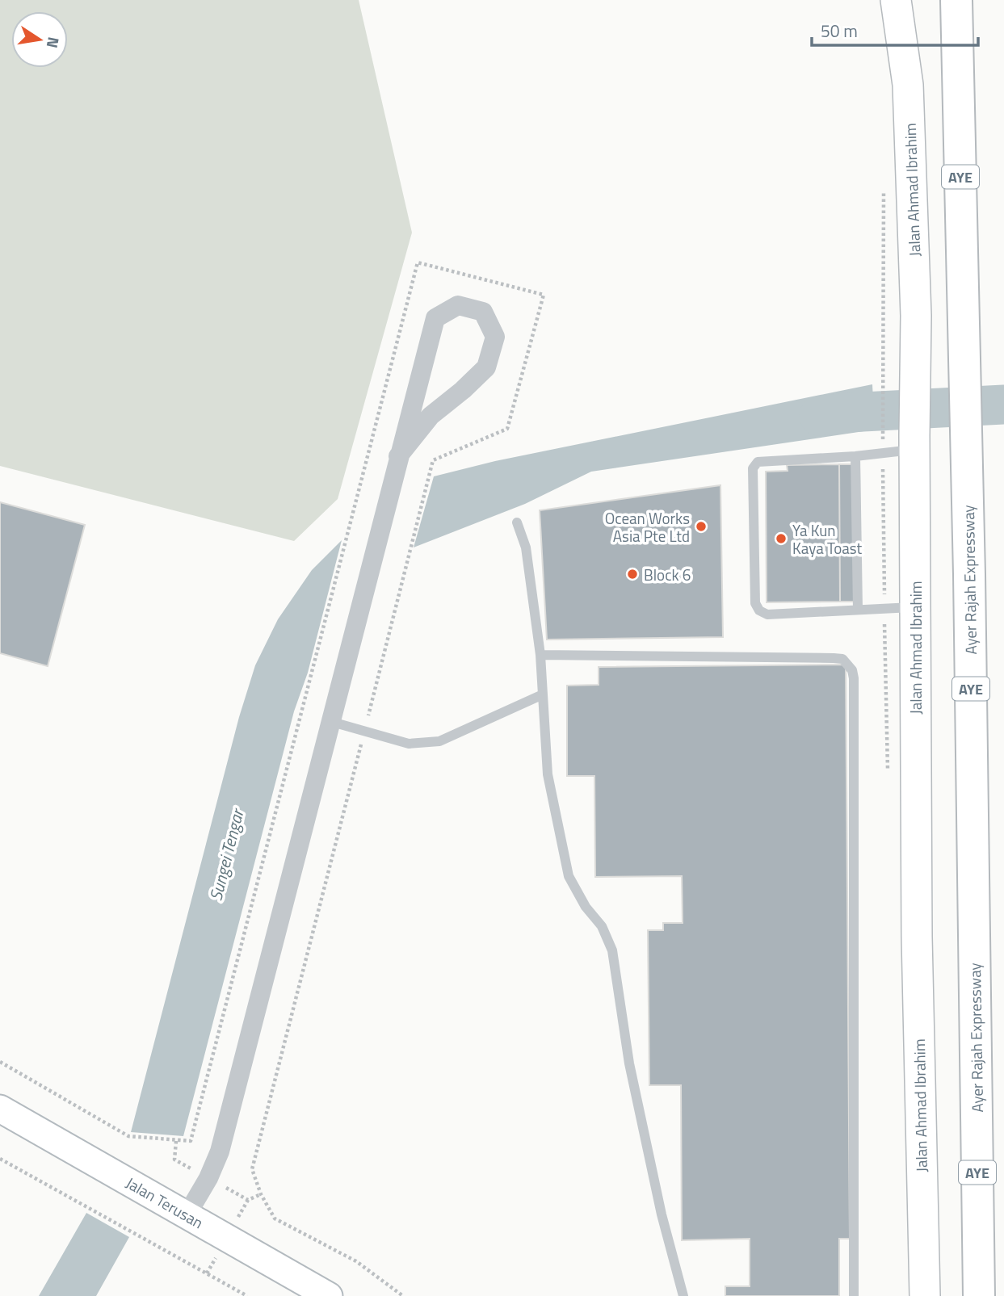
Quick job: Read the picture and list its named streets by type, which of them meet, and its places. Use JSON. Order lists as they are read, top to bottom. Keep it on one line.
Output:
{"streets":{"highway":["AYE","Ayer Rajah Expressway"],"main road":["Jalan Ahmad Ibrahim"],"street":["Jalan Terusan"]},"water":["Sungei Tengar"],"places":["Ocean Works Asia Pte Ltd","Ya Kun Kaya Toast","Block 6"],"scale_bar":"50 m","north":"right"}
